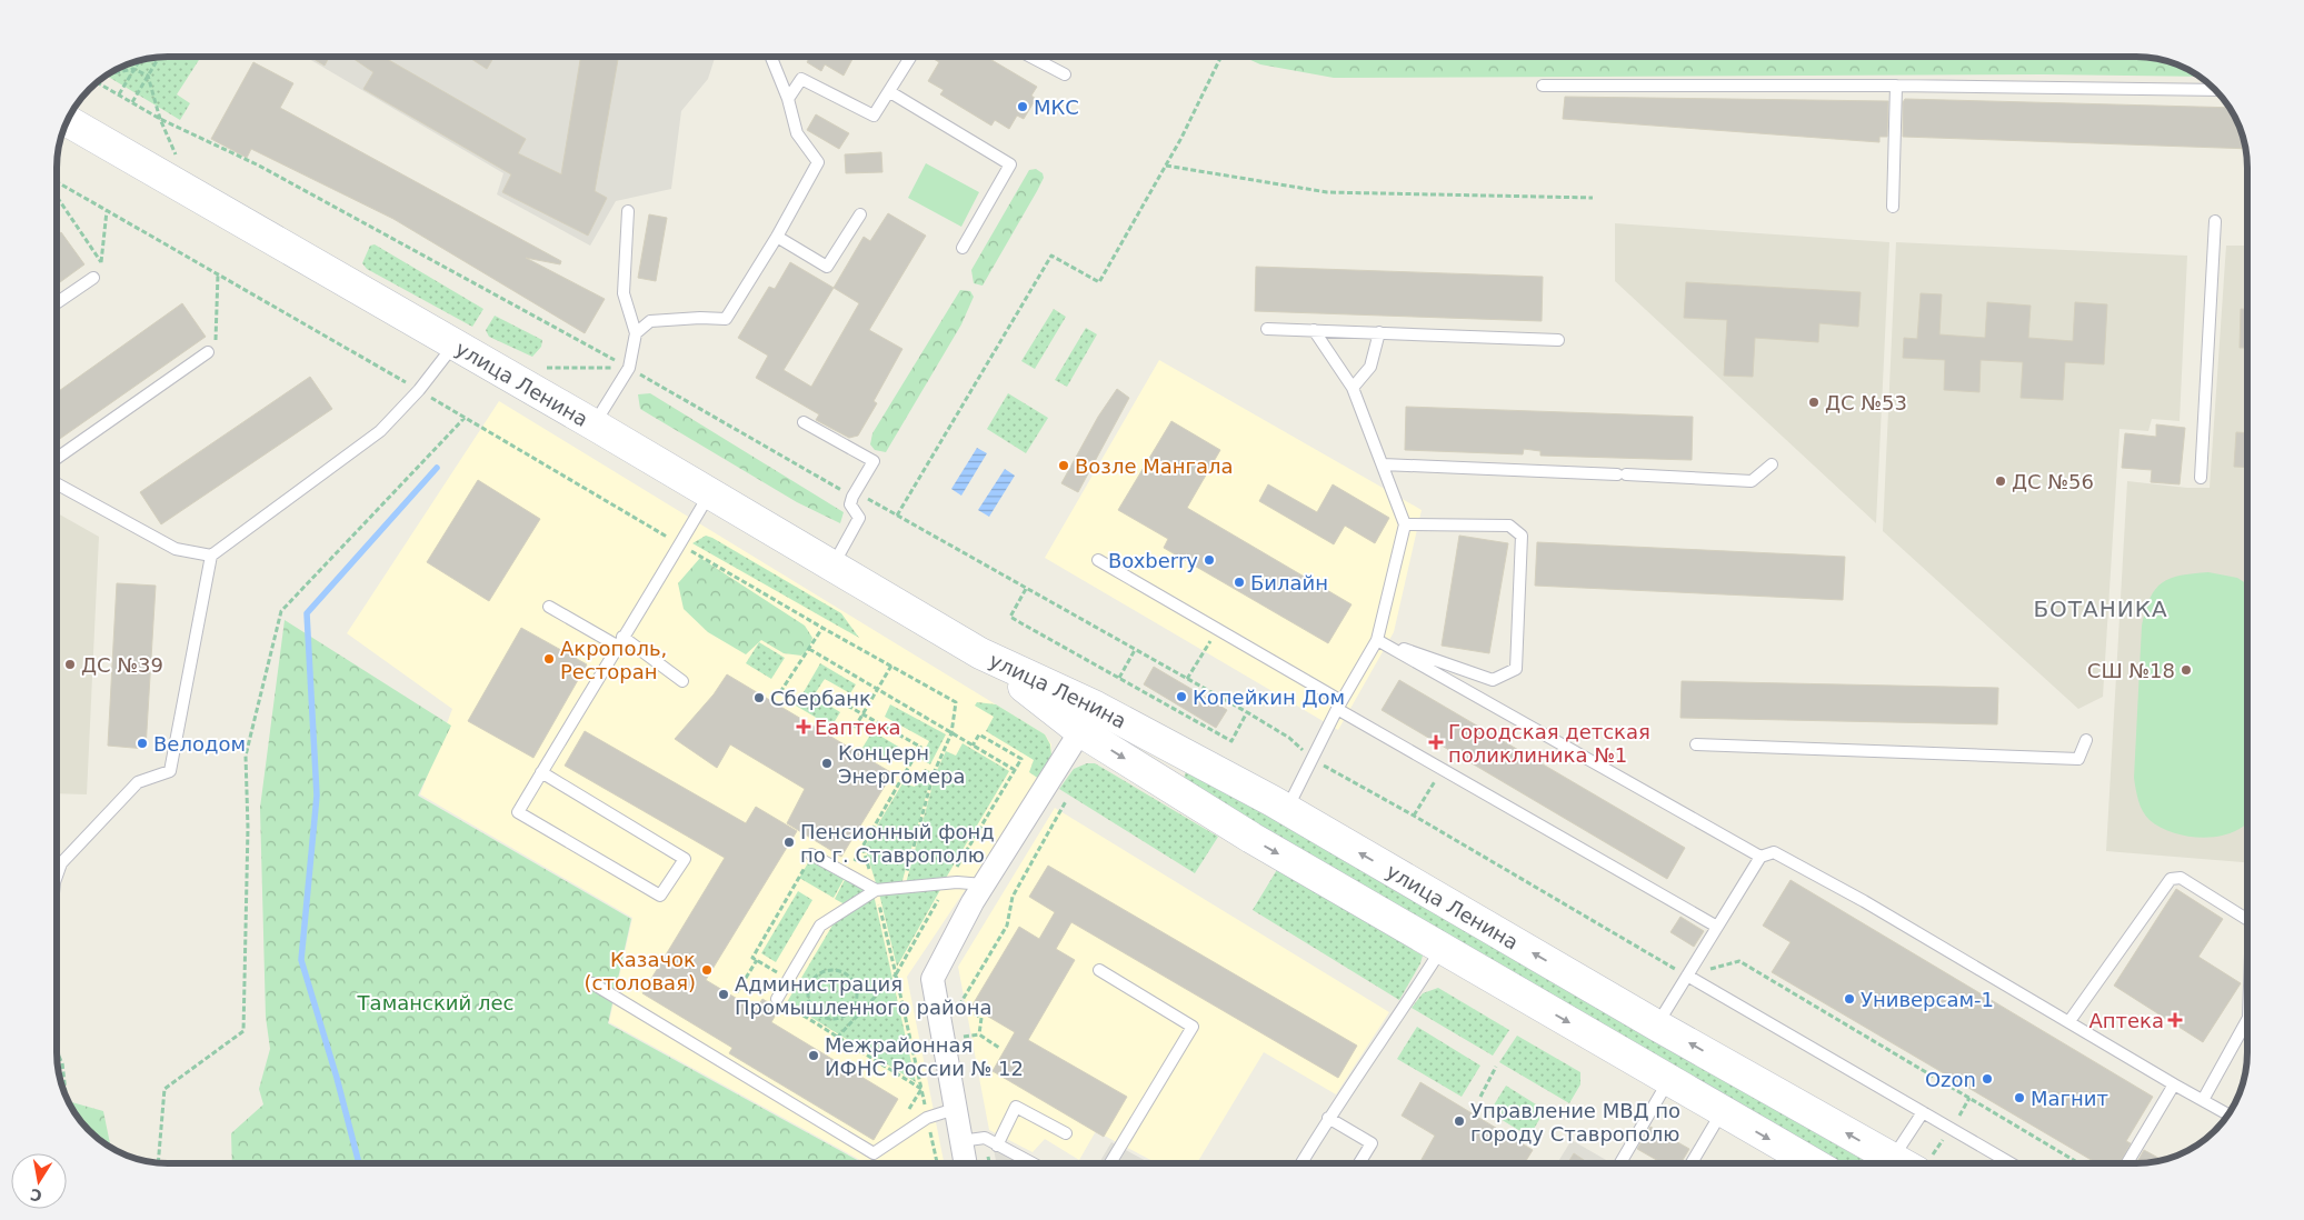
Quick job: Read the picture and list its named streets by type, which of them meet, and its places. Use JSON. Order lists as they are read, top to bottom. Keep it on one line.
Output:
{"streets":{"main road":["улица Ленина"]},"districts":["БОТАНИКА"],"parks":["Таманский лес"],"places":{"other":["МКС","ДС №53","Возле Мангала","ДС №56","Boxberry","Билайн","Акрополь, Ресторан","ДС №39","СШ №18","Копейкин Дом","Сбербанк","Велодом","Концерн Энергомера","Пенсионный фонд по г. Ставрополю","Казачок (столовая)","Администрация Промышленного района","Универсам-1","Межрайонная ИФНС России № 12","Ozon","Магнит","Управление МВД по городу Ставрополю"],"health":["Еаптека","Городская детская поликлиника №1","Аптека"]},"north":"bottom"}
